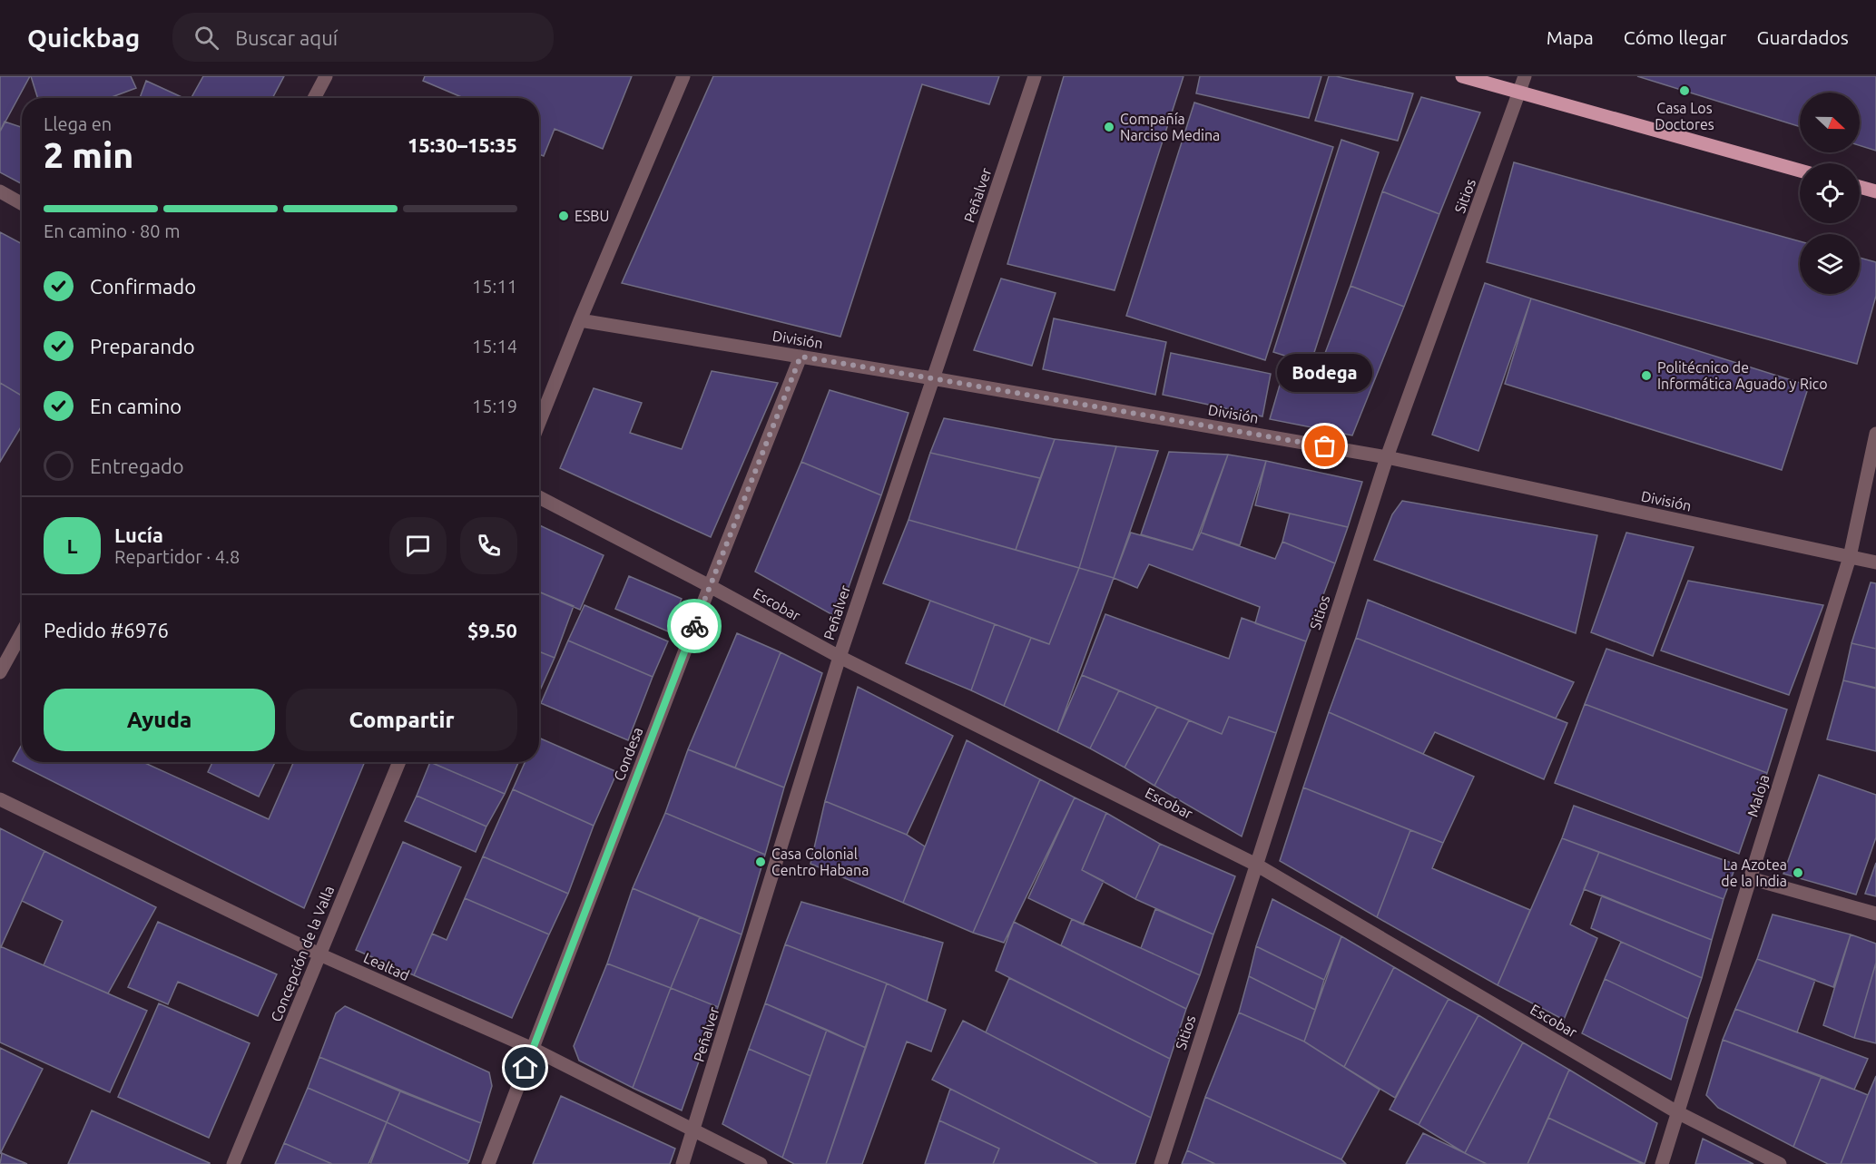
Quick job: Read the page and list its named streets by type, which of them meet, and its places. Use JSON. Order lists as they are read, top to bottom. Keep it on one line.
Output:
{"streets":{"street":["Peñalver","Sitios","División","Escobar","Condesa","Maloja","Concepción de la Valla","Lealtad"]},"crossings":[["Peñalver","División"],["Peñalver","Escobar"],["Peñalver","Lealtad"],["Sitios","División"],["Sitios","Escobar"],["División","Condesa"],["División","Maloja"],["Escobar","Condesa"],["Escobar","Maloja"],["Condesa","Lealtad"],["Concepción de la Valla","Lealtad"]],"places":["Casa Los Doctores","Compañía Narciso Medina","ESBU","Politécnico de Informática Aguado y Rico","Bodega","Casa Colonial Centro Habana","La Azotea de la India"],"north":"right","page":{"header":"Quickbag","search":"Buscar aquí","nav":["Mapa","Cómo llegar","Guardados"],"heading":["2 min","Llega en","15:30–15:35"],"panel":["Lucía","Repartidor · 4.8","Pedido #6976","$9.50"],"bar":"En camino · 80 m","list":[["Confirmado","15:11"],["Preparando","15:14"],["En camino","15:19"],"Entregado"],"bubble":"Bodega","round":"L","buttons":["Ayuda","Compartir"]}}
